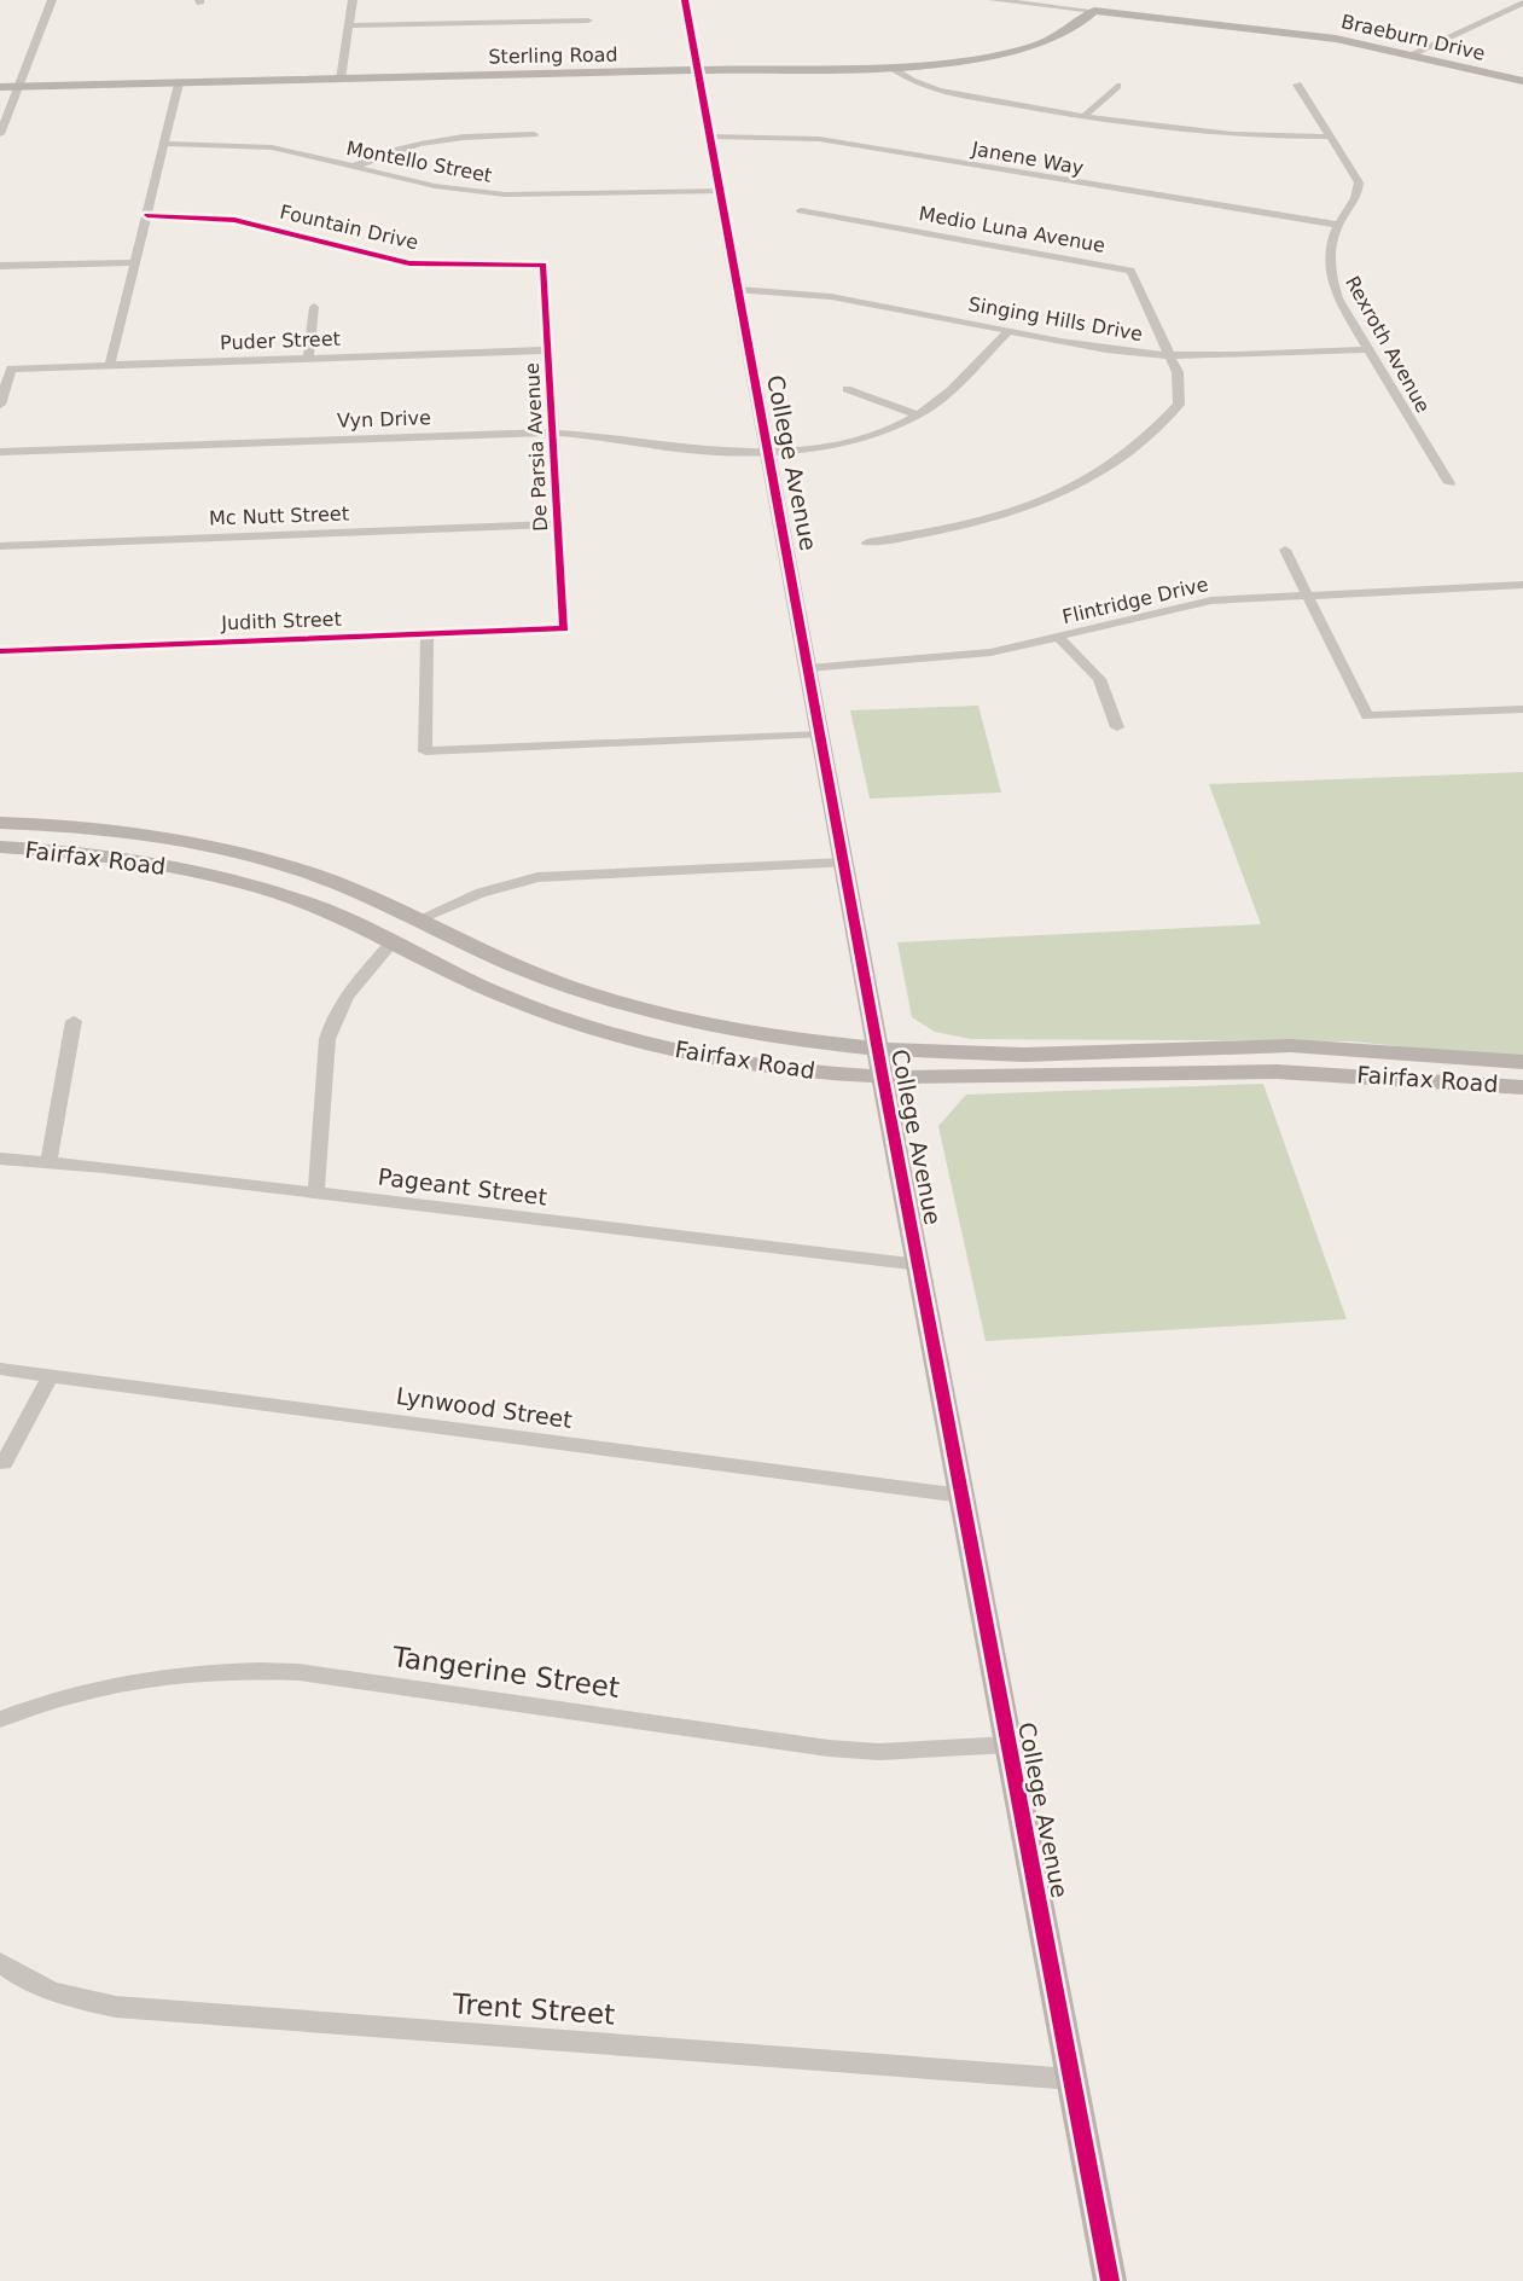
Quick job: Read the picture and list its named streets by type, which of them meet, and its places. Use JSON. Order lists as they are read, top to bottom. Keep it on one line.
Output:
{"streets":{"street":["Braeburn Drive","Sterling Road","Janene Way","Montello Street","Fountain Drive","Medio Luna Avenue","Singing Hills Drive","Puder Street","Rexroth Avenue","Vyn Drive","De Parsia Avenue","College Avenue","Mc Nutt Street","Flintridge Drive","Judith Street","Fairfax Road","Pageant Street","Lynwood Street","Tangerine Street","Trent Street"]},"crossings":[["Braeburn Drive","Sterling Road"],["Sterling Road","College Avenue"],["Janene Way","Rexroth Avenue"],["Janene Way","College Avenue"],["Montello Street","College Avenue"],["Fountain Drive","De Parsia Avenue"],["Medio Luna Avenue","Singing Hills Drive"],["Singing Hills Drive","Rexroth Avenue"],["Singing Hills Drive","Vyn Drive"],["Singing Hills Drive","College Avenue"],["Puder Street","De Parsia Avenue"],["Vyn Drive","De Parsia Avenue"],["Vyn Drive","College Avenue"],["De Parsia Avenue","Mc Nutt Street"],["De Parsia Avenue","Judith Street"],["College Avenue","Flintridge Drive"],["College Avenue","Fairfax Road"],["College Avenue","Pageant Street"],["College Avenue","Lynwood Street"],["College Avenue","Tangerine Street"],["College Avenue","Trent Street"]]}
